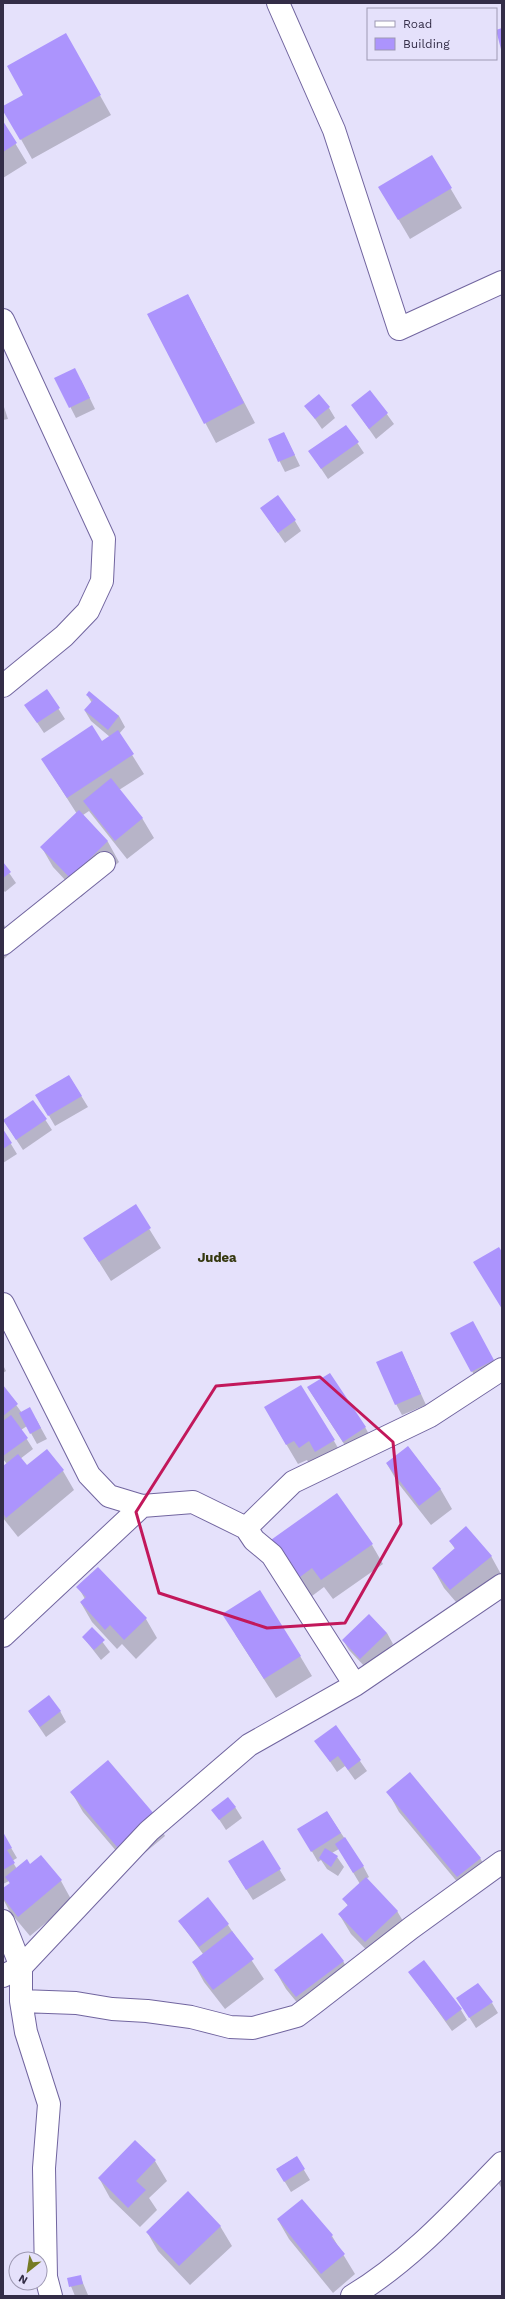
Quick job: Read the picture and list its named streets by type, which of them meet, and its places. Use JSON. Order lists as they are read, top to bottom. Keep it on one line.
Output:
{"districts":["Judea"],"legend":["Road","Building"],"north":"bottom left"}
